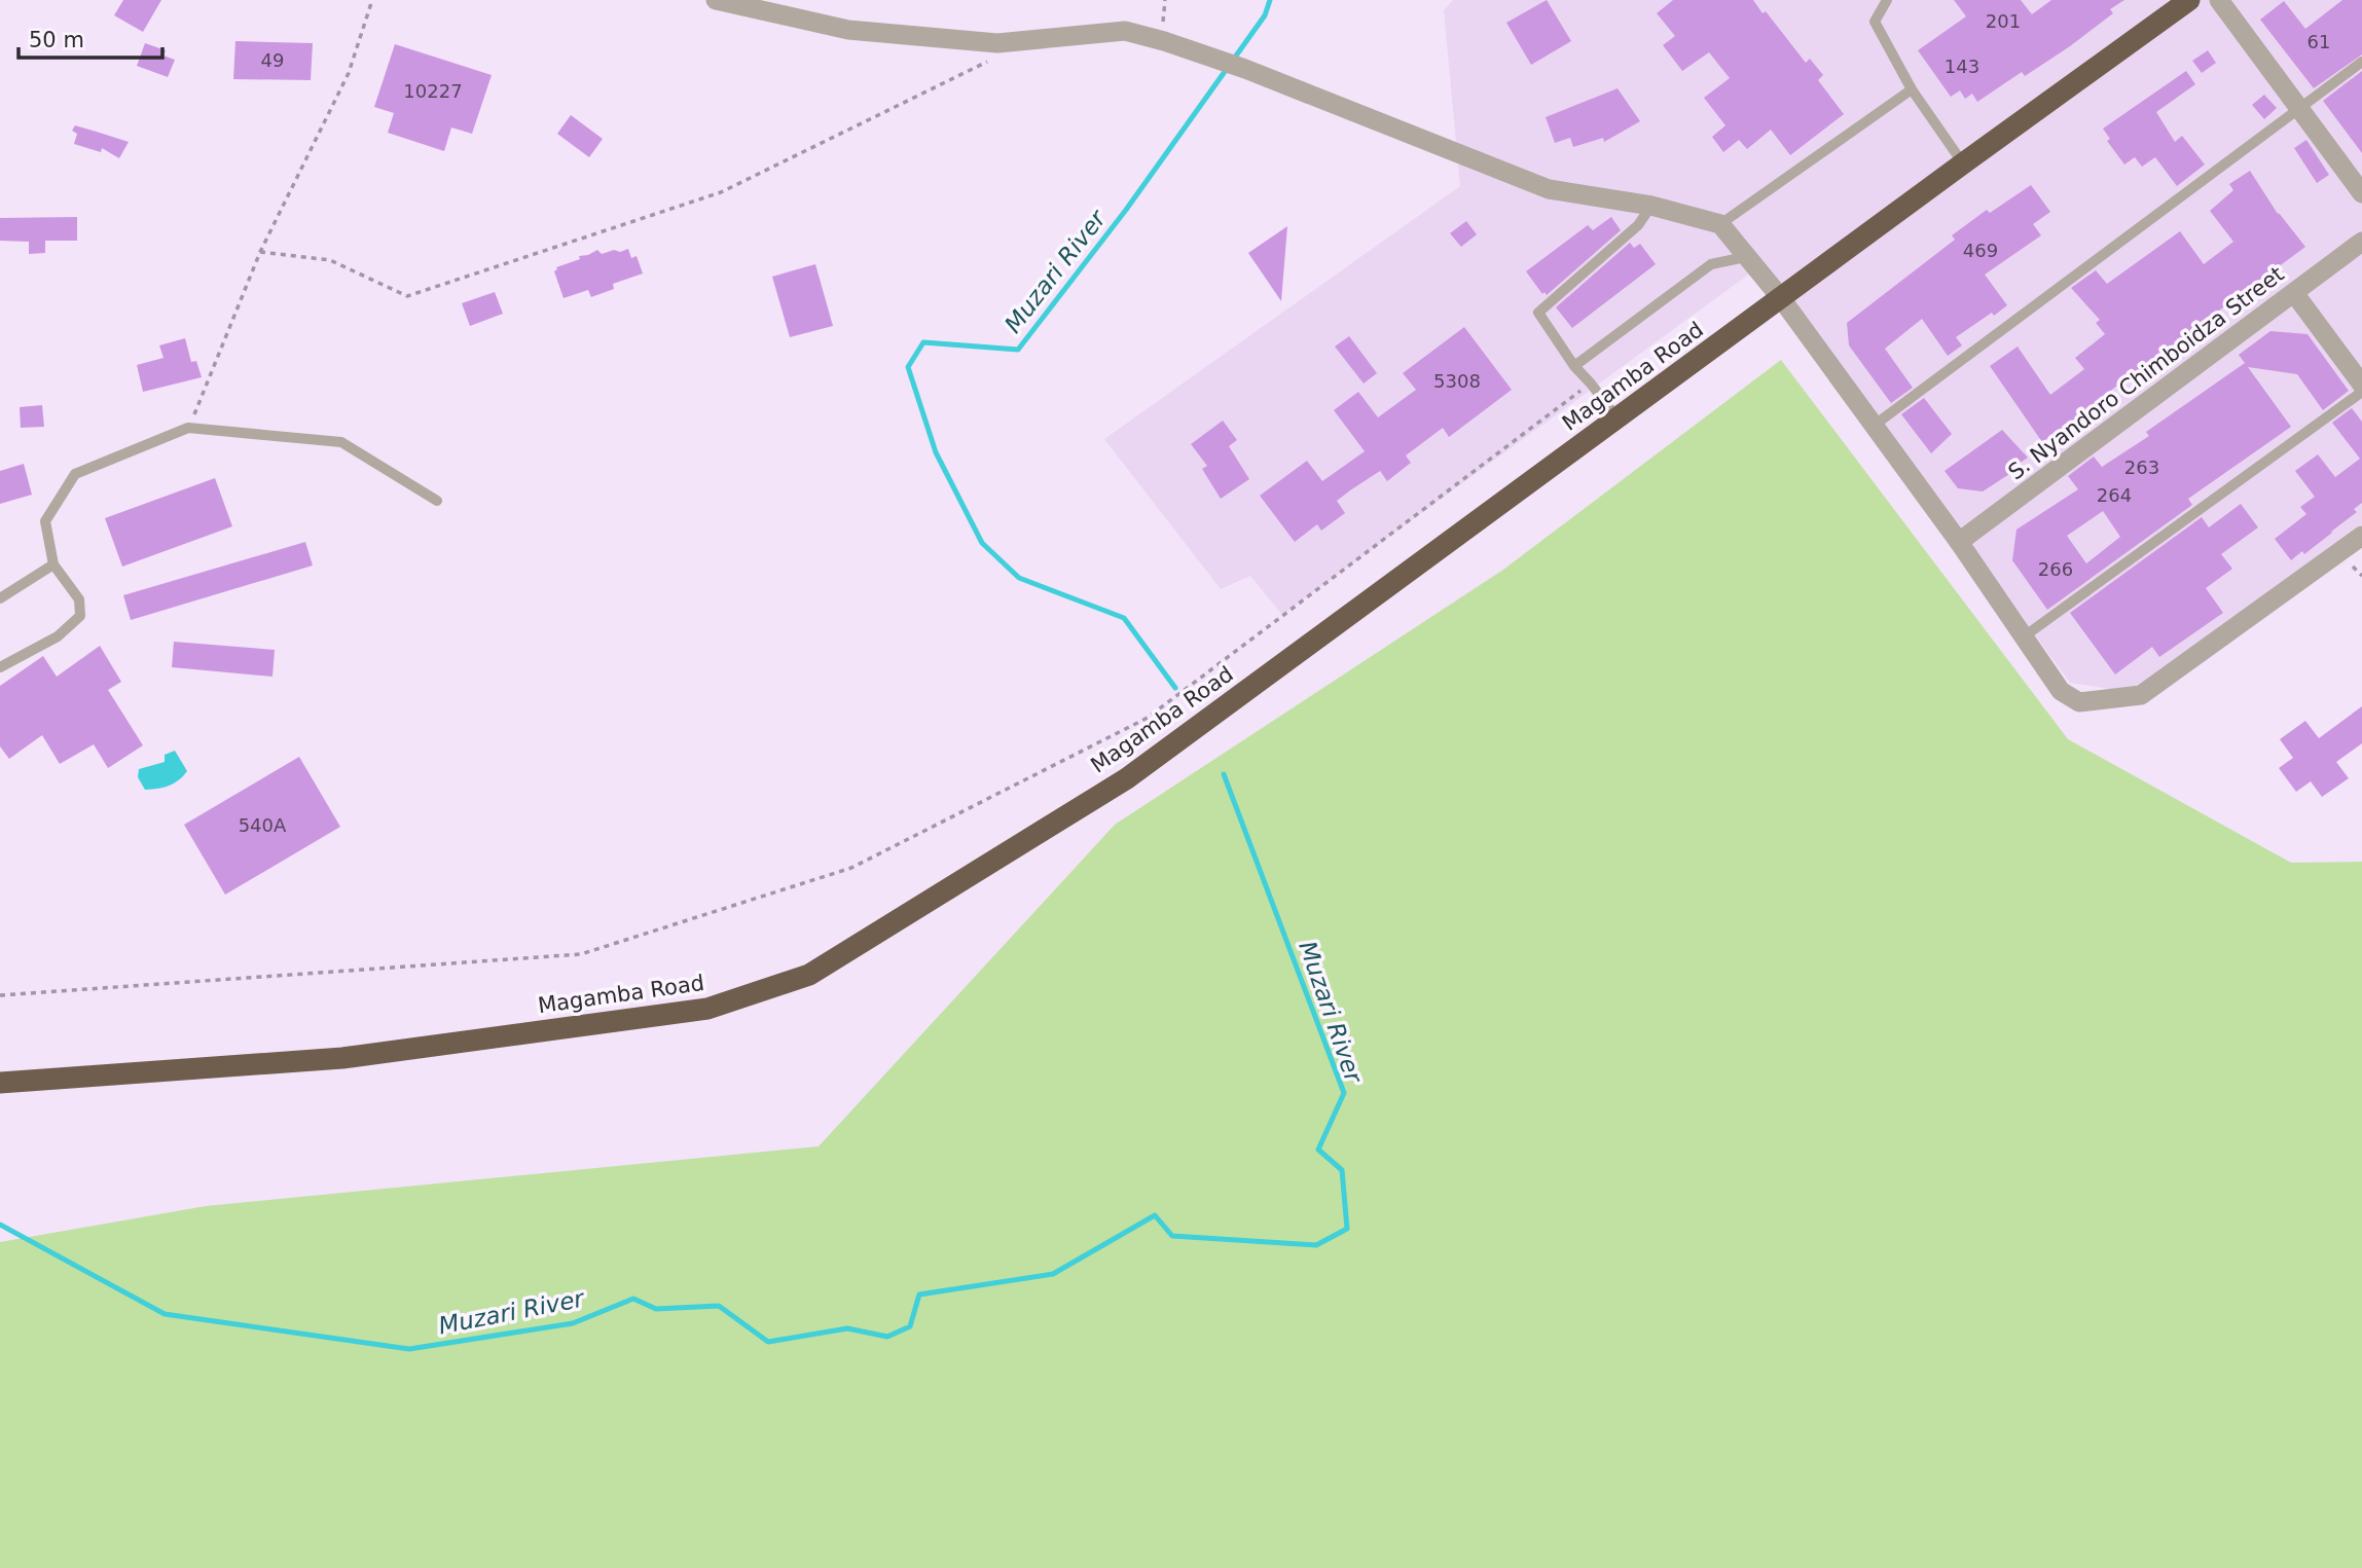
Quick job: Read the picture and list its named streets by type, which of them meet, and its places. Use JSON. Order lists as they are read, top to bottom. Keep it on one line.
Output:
{"streets":{"highway":["Magamba Road"],"street":["S. Nyandoro Chimboidza Street"]},"water":["Muzari River"],"house_numbers":["201","61","49","143","10227","469","5308","263","264","266","540A"],"scale_bar":"50 m"}
